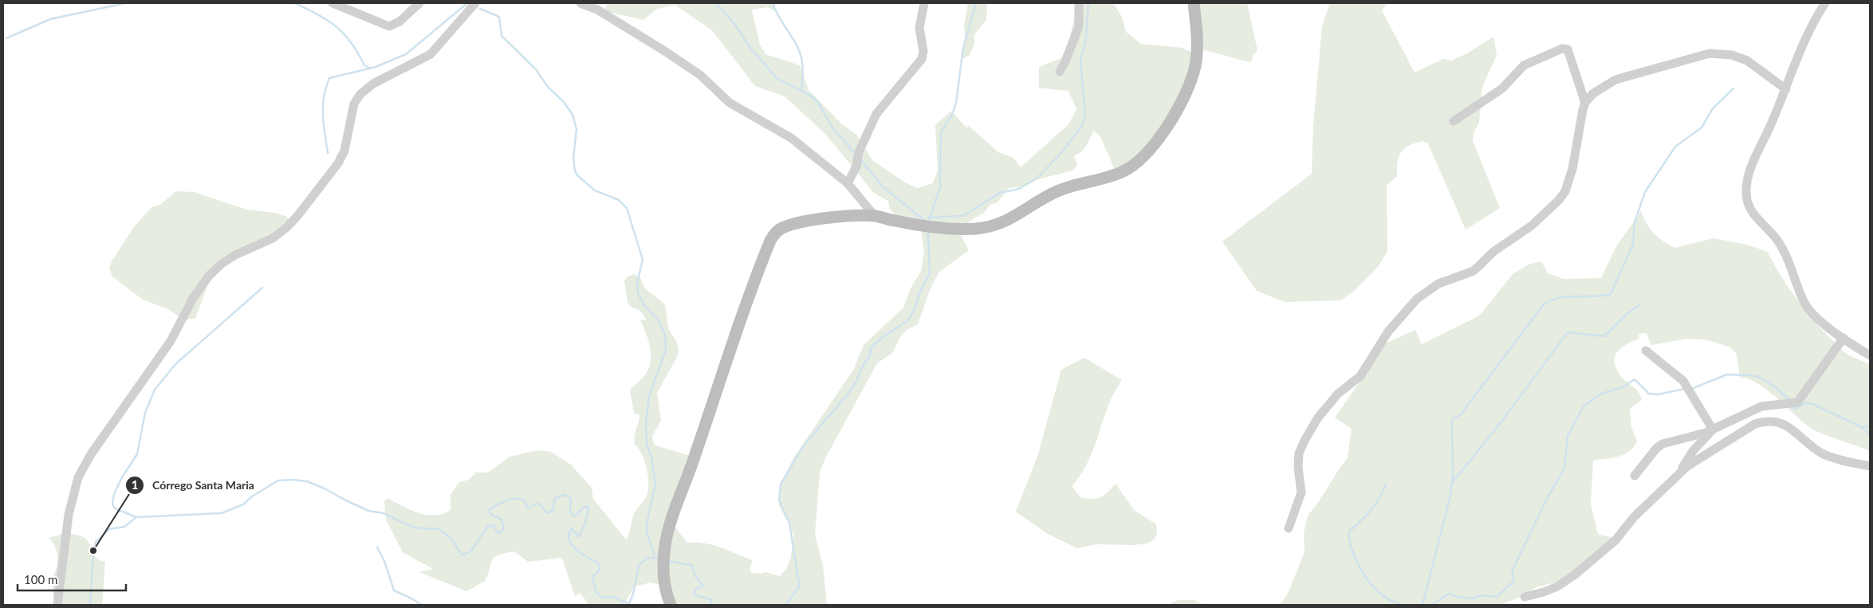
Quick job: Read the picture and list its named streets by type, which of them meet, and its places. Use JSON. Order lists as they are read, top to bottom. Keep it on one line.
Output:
{"places":["Córrego Santa Maria"],"scale_bar":"100 m"}
